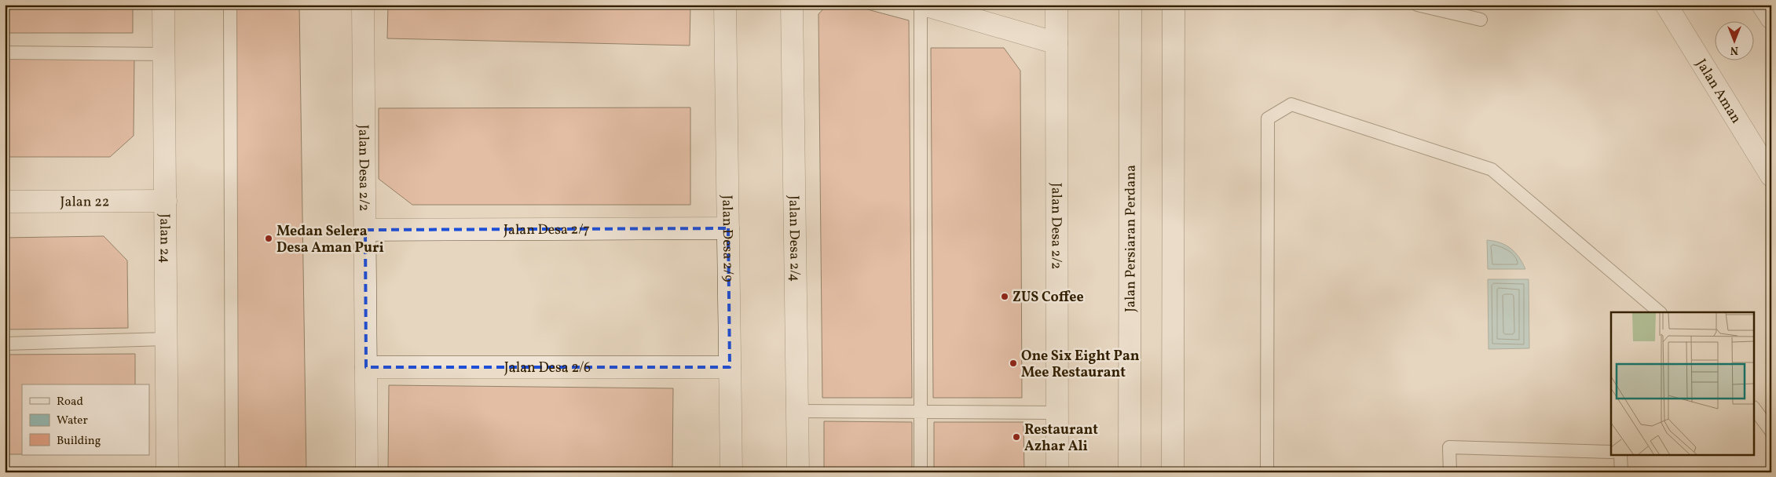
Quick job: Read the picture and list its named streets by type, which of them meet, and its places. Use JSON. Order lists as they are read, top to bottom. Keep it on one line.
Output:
{"streets":{"street":["Jalan Aman","Jalan Desa 2/2","Jalan 22","Jalan Desa 2/7","Jalan 24","Jalan Desa 2/9","Jalan Desa 2/4","Jalan Persiaran Perdana","Jalan Desa 2/6"]},"crossings":[["Jalan Desa 2/2","Jalan Desa 2/7"],["Jalan Desa 2/2","Jalan Desa 2/6"],["Jalan 22","Jalan 24"],["Jalan Desa 2/7","Jalan Desa 2/9"],["Jalan Desa 2/9","Jalan Desa 2/6"]],"places":["Medan Selera Desa Aman Puri","ZUS Coffee","One Six Eight Pan Mee Restaurant","Restaurant Azhar Ali"],"legend":["Road","Water","Building"],"north":"bottom"}
